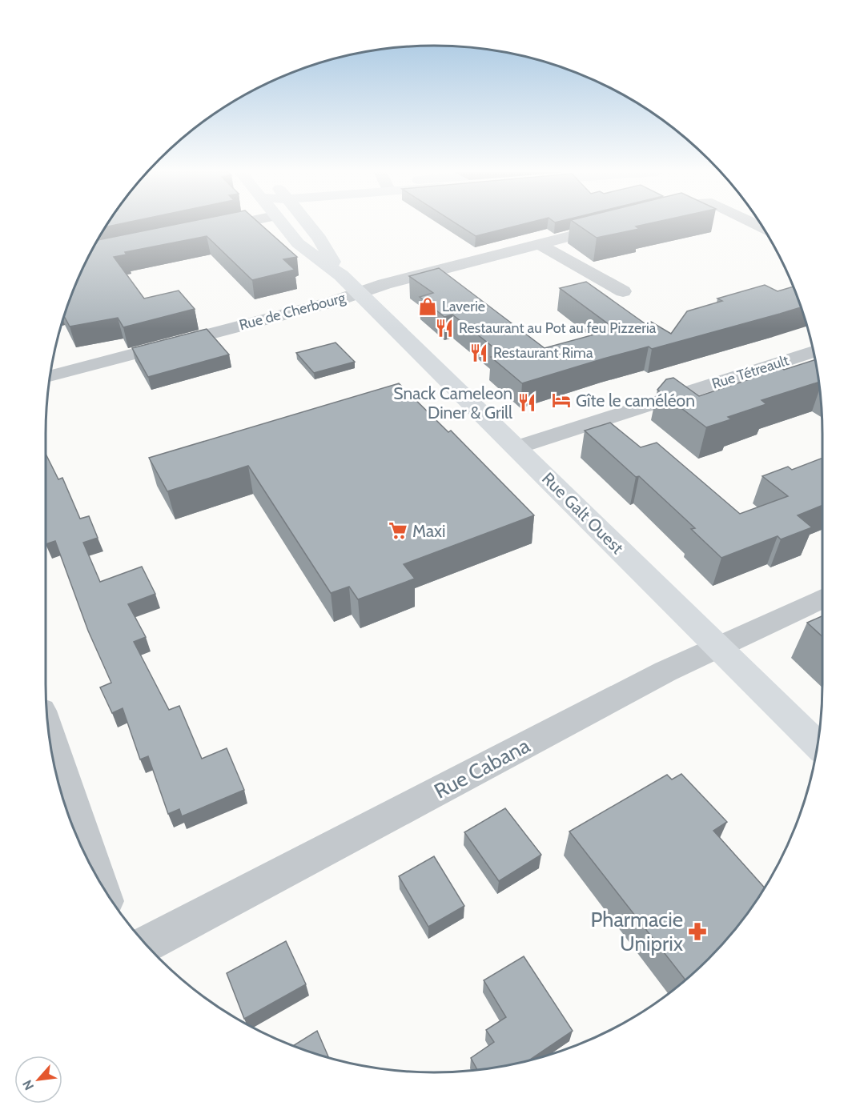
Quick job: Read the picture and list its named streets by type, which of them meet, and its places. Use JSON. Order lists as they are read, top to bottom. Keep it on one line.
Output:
{"streets":{"street":["Rue de Cherbourg","Rue Tétreault","Rue Galt Ouest","Rue Cabana"]},"crossings":[["Rue de Cherbourg","Rue Galt Ouest"],["Rue Tétreault","Rue Galt Ouest"],["Rue Galt Ouest","Rue Cabana"]],"places":{"shop":["Laverie"],"restaurant":["Restaurant au Pot au feu Pizzeria","Restaurant Rima","Snack Cameleon Diner & Grill"],"hotel":["Gîte le caméléon"],"supermarket":["Maxi"],"pharmacy":["Pharmacie Uniprix"]},"north":"bottom left"}
